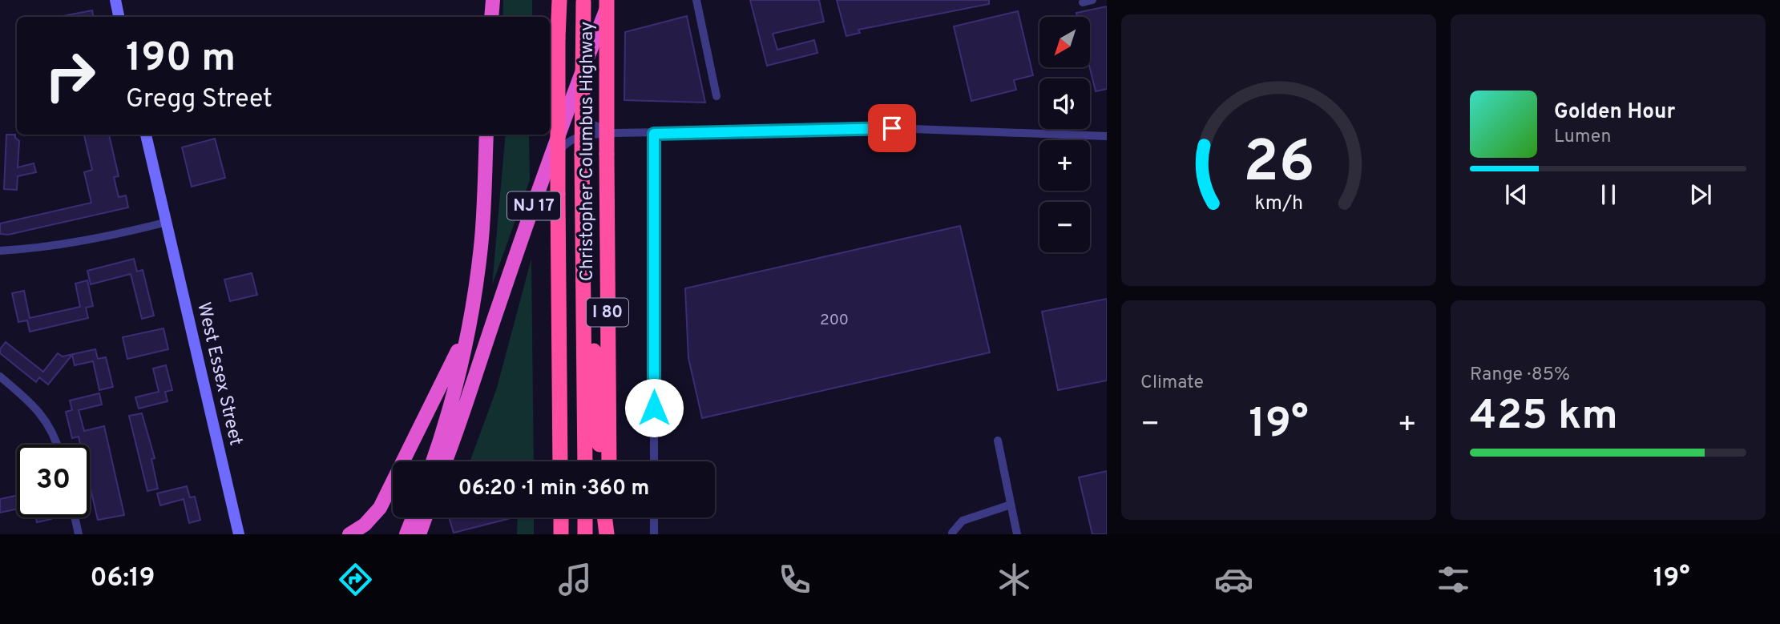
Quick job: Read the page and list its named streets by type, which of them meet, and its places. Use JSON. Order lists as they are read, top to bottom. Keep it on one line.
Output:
{"streets":{"highway":["Christopher Columbus Highway","NJ 17","I 80"],"main road":["West Essex Street"]},"crossings":[["Christopher Columbus Highway","NJ 17"]],"house_numbers":["200"],"north":"bottom left","page":{"map_buttons":["+","−"],"turn":["190 m","Gregg Street"],"song":["Golden Hour","Lumen"],"tile":["Climate",["Range · 85%","425 km"]],"heat":["−","19°","+"],"limit":"30","trip":"06:20 · 1 min · 360 m","tabs":["06:19","19°"],"gauge":["26","km/h"]}}
